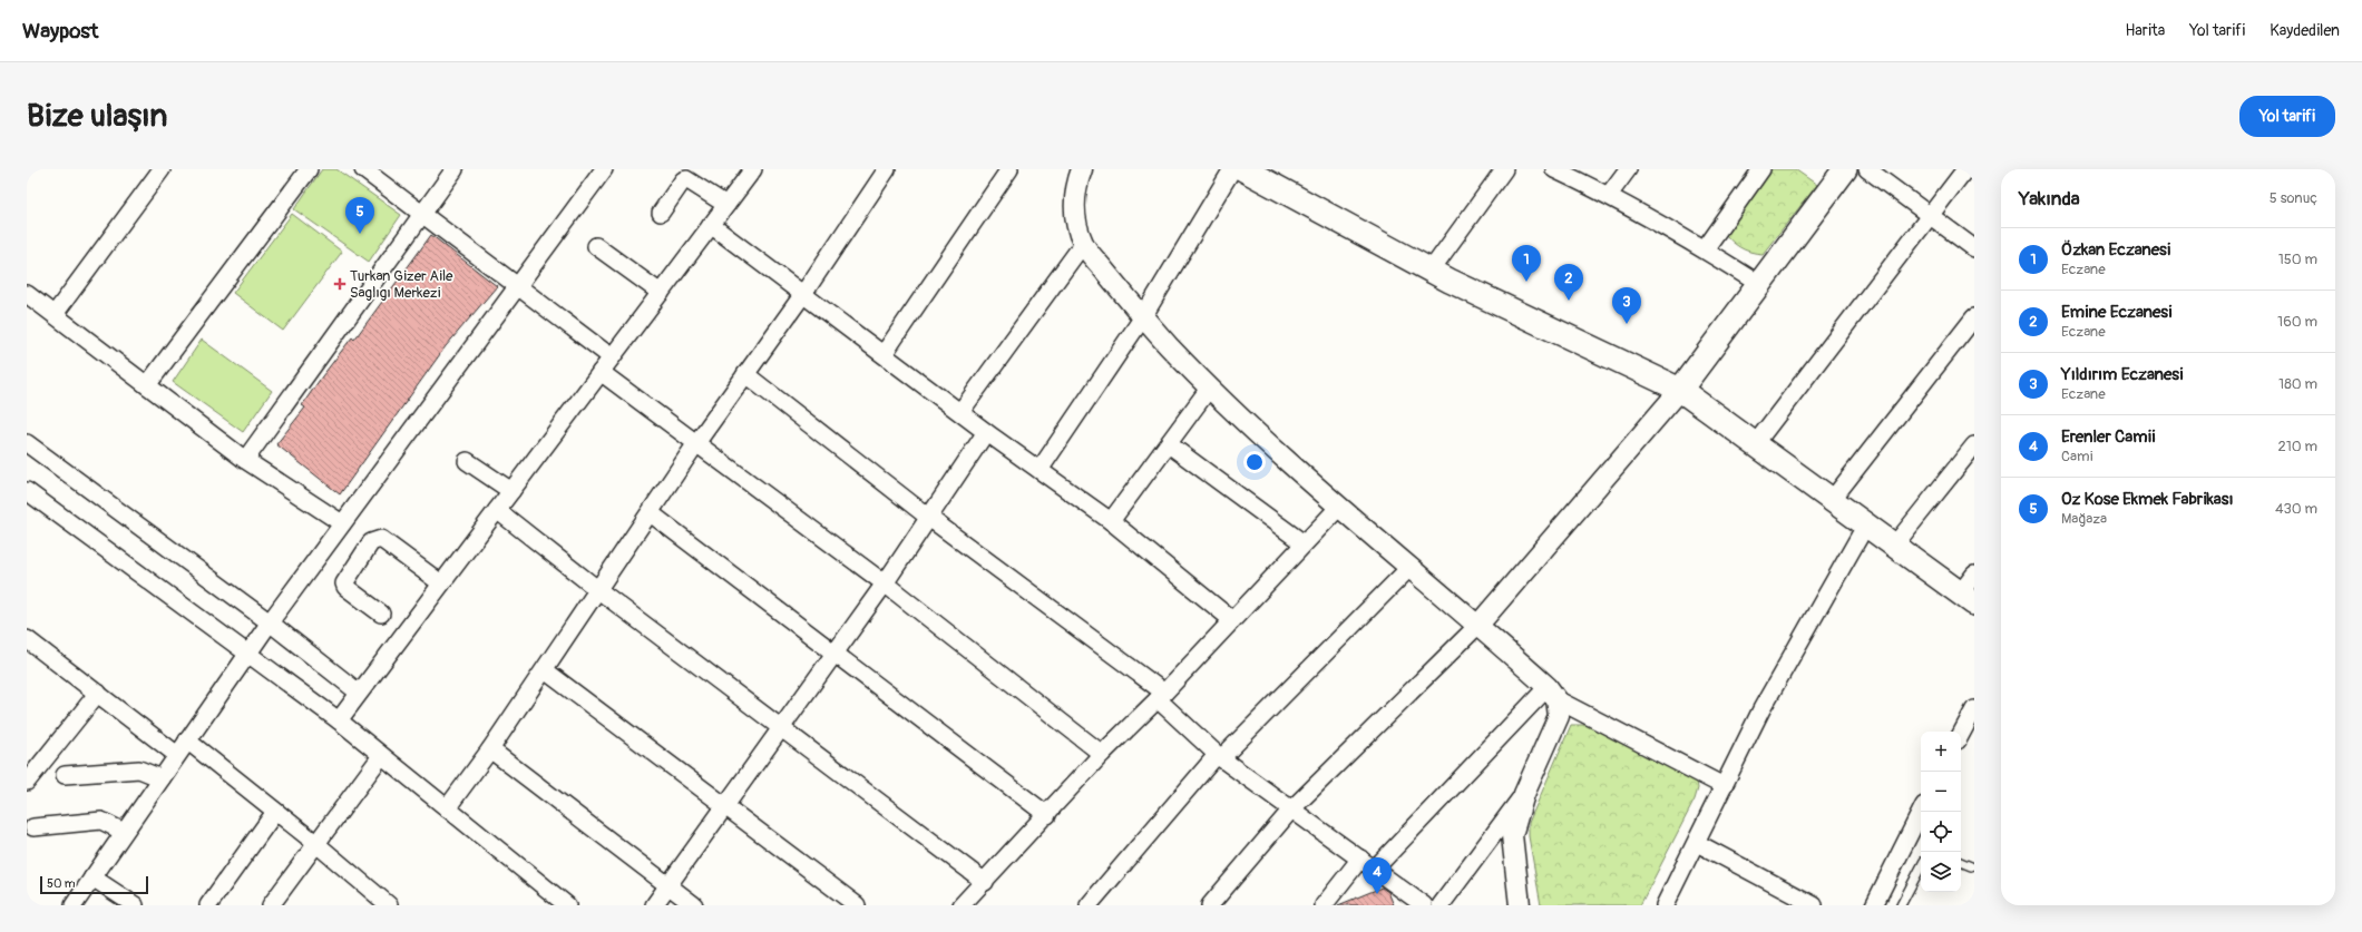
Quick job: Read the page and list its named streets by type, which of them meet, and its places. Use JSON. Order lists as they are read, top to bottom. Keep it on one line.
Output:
{"places":{"health":["Turkan Gizer Aile Saglıgı Merkezi"]},"scale_bar":"50 m","page":{"header":"Waypost","nav":["Harita","Yol tarifi","Kaydedilen"],"buttons":"Yol tarifi","title":"Bize ulaşın","heading":["Yakında","5 sonuç"],"pins":["5","1","2","3","4"],"list":[{"mark":"1","name":"Özkan Eczanesi","note":"Eczane","value":"150 m"},{"mark":"2","name":"Emine Eczanesi","note":"Eczane","value":"160 m"},{"mark":"3","name":"Yıldırım Eczanesi","note":"Eczane","value":"180 m"},{"mark":"4","name":"Erenler Camii","note":"Cami","value":"210 m"},{"mark":"5","name":"Oz Kose Ekmek Fabrikası","note":"Mağaza","value":"430 m"}],"map_buttons":["+","−"],"scale":"50 m"}}
